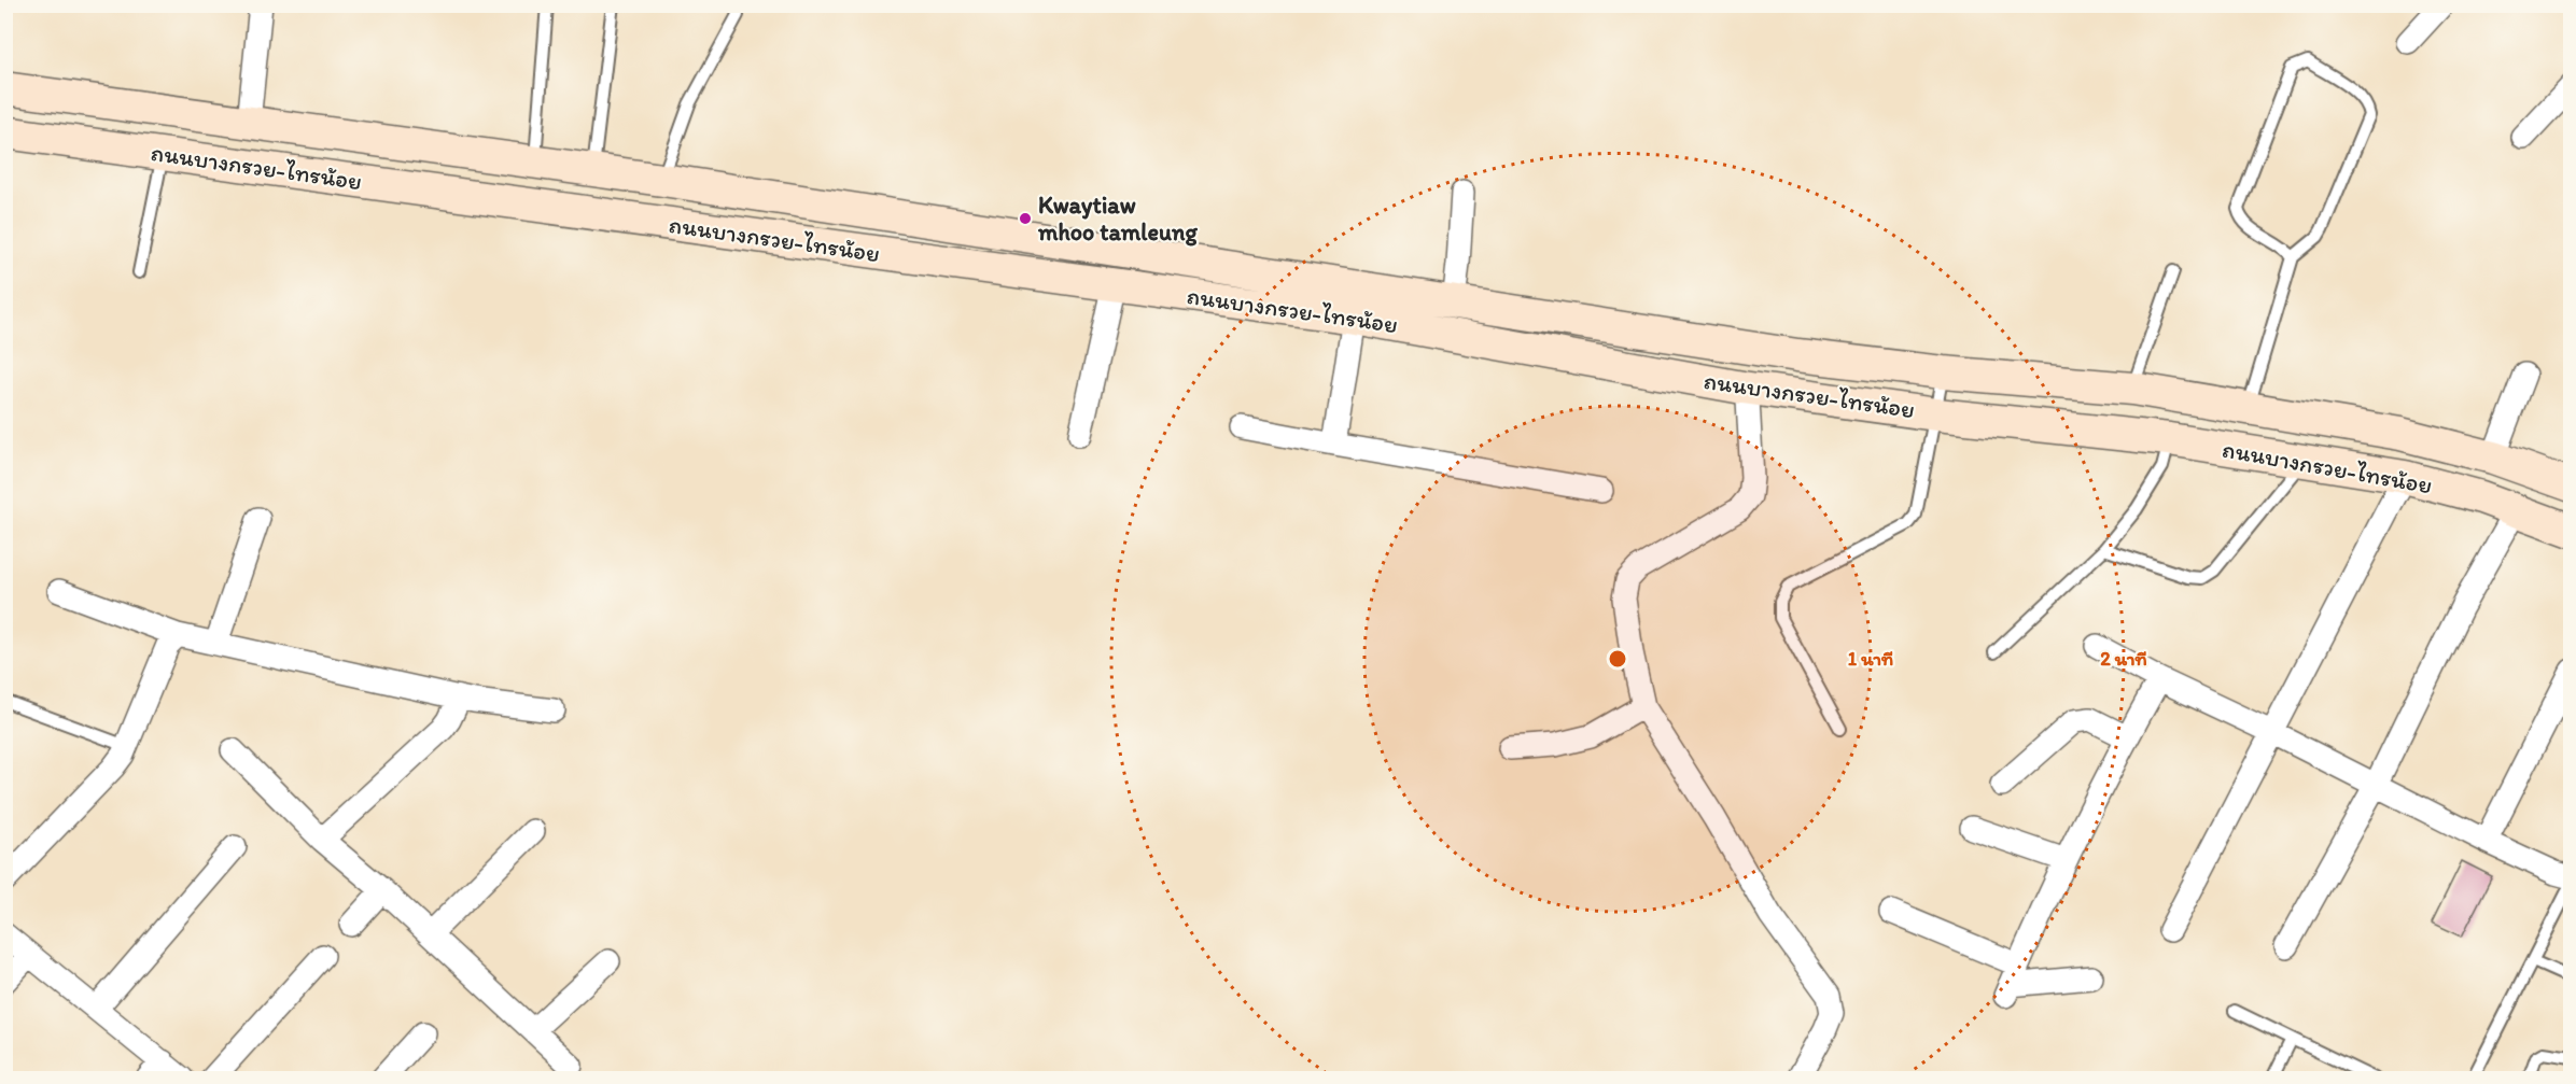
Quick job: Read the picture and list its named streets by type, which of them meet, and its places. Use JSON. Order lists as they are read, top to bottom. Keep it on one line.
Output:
{"streets":{"main road":["ถนนบางกรวย-ไทรน้อย"]},"places":["Kwaytiaw mhoo tamleung"],"rings":["1 นาที","2 นาที"]}
